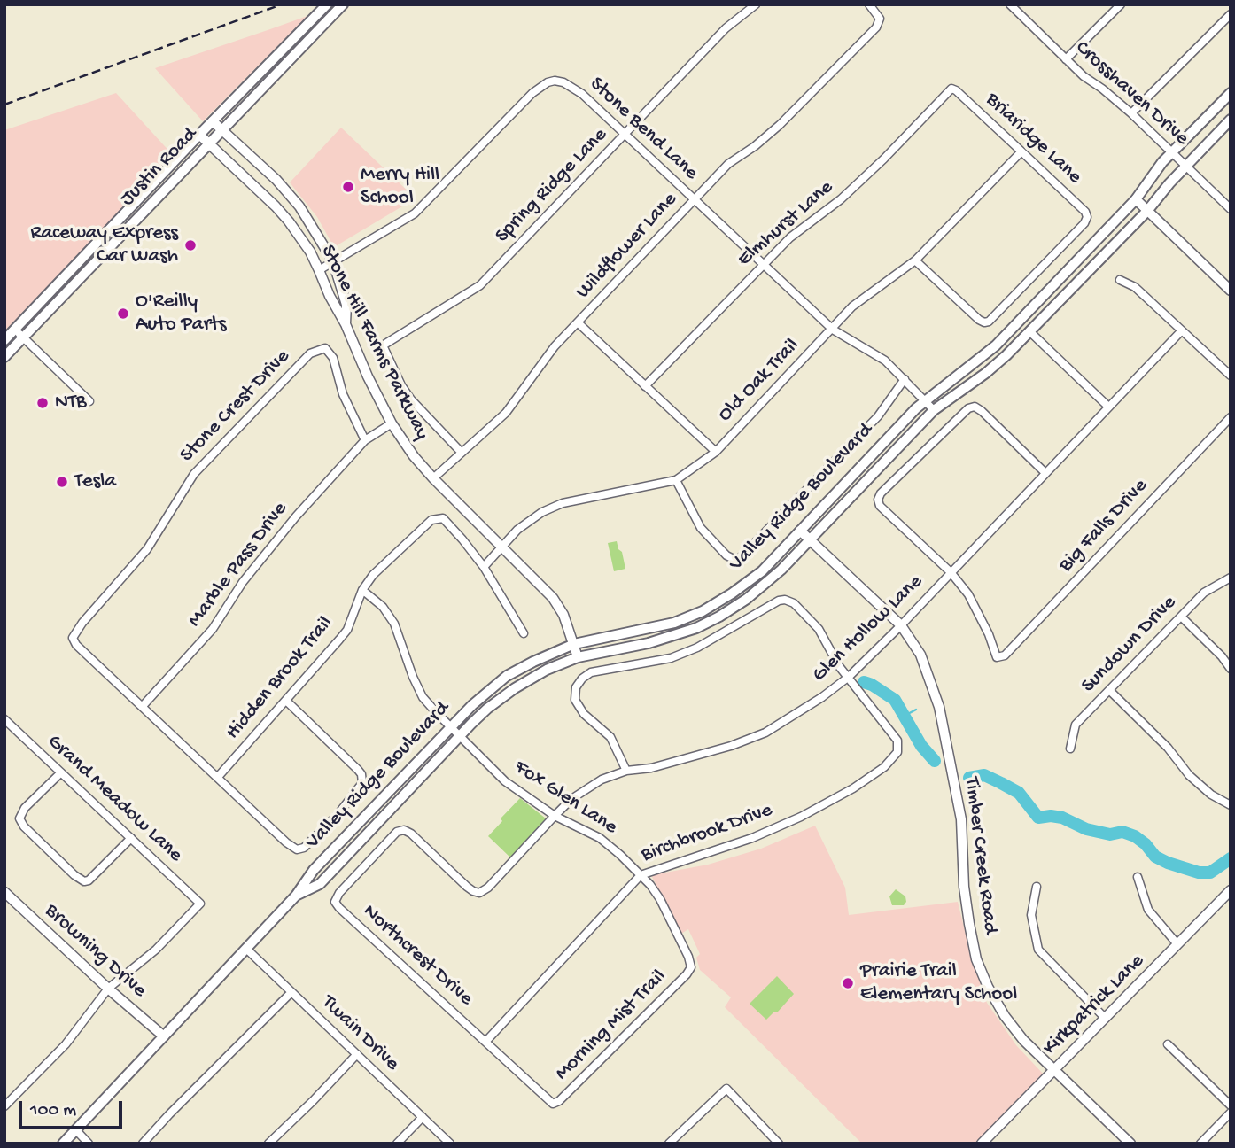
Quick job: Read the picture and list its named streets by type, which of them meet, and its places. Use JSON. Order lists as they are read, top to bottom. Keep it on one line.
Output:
{"streets":{"main road":["Justin Road","Valley Ridge Boulevard"],"street":["Crosshaven Drive","Stone Bend Lane","Briaridge Lane","Spring Ridge Lane","Elmhurst Lane","Wildflower Lane","Stone Hill Farms Parkway","Old Oak Trail","Stone Crest Drive","Big Falls Drive","Marble Pass Drive","Glen Hollow Lane","Sundown Drive","Hidden Brook Trail","Fox Glen Lane","Grand Meadow Lane","Birchbrook Drive","Timber Creek Road","Browning Drive","Northcrest Drive","Kirkpatrick Lane","Morning Mist Trail","Twain Drive"]},"crossings":[["Crosshaven Drive","Valley Ridge Boulevard"],["Stone Bend Lane","Spring Ridge Lane"],["Stone Bend Lane","Elmhurst Lane"],["Stone Bend Lane","Wildflower Lane"],["Stone Bend Lane","Stone Hill Farms Parkway"],["Stone Bend Lane","Old Oak Trail"],["Stone Bend Lane","Valley Ridge Boulevard"],["Briaridge Lane","Elmhurst Lane"],["Briaridge Lane","Old Oak Trail"],["Justin Road","Stone Hill Farms Parkway"],["Spring Ridge Lane","Wildflower Lane"],["Wildflower Lane","Stone Hill Farms Parkway"],["Stone Hill Farms Parkway","Old Oak Trail"],["Stone Hill Farms Parkway","Valley Ridge Boulevard"],["Stone Hill Farms Parkway","Marble Pass Drive"],["Old Oak Trail","Hidden Brook Trail"],["Stone Crest Drive","Marble Pass Drive"],["Valley Ridge Boulevard","Fox Glen Lane"],["Valley Ridge Boulevard","Timber Creek Road"],["Valley Ridge Boulevard","Browning Drive"],["Valley Ridge Boulevard","Twain Drive"],["Big Falls Drive","Glen Hollow Lane"],["Glen Hollow Lane","Fox Glen Lane"],["Glen Hollow Lane","Birchbrook Drive"],["Glen Hollow Lane","Timber Creek Road"],["Glen Hollow Lane","Northcrest Drive"],["Hidden Brook Trail","Fox Glen Lane"],["Fox Glen Lane","Birchbrook Drive"],["Fox Glen Lane","Morning Mist Trail"],["Grand Meadow Lane","Browning Drive"],["Birchbrook Drive","Northcrest Drive"],["Timber Creek Road","Kirkpatrick Lane"],["Northcrest Drive","Morning Mist Trail"]],"places":["Merry Hill School","Raceway Express Car Wash","O'Reilly Auto Parts","NTB","Tesla","Prairie Trail Elementary School"],"scale_bar":"100 m"}
